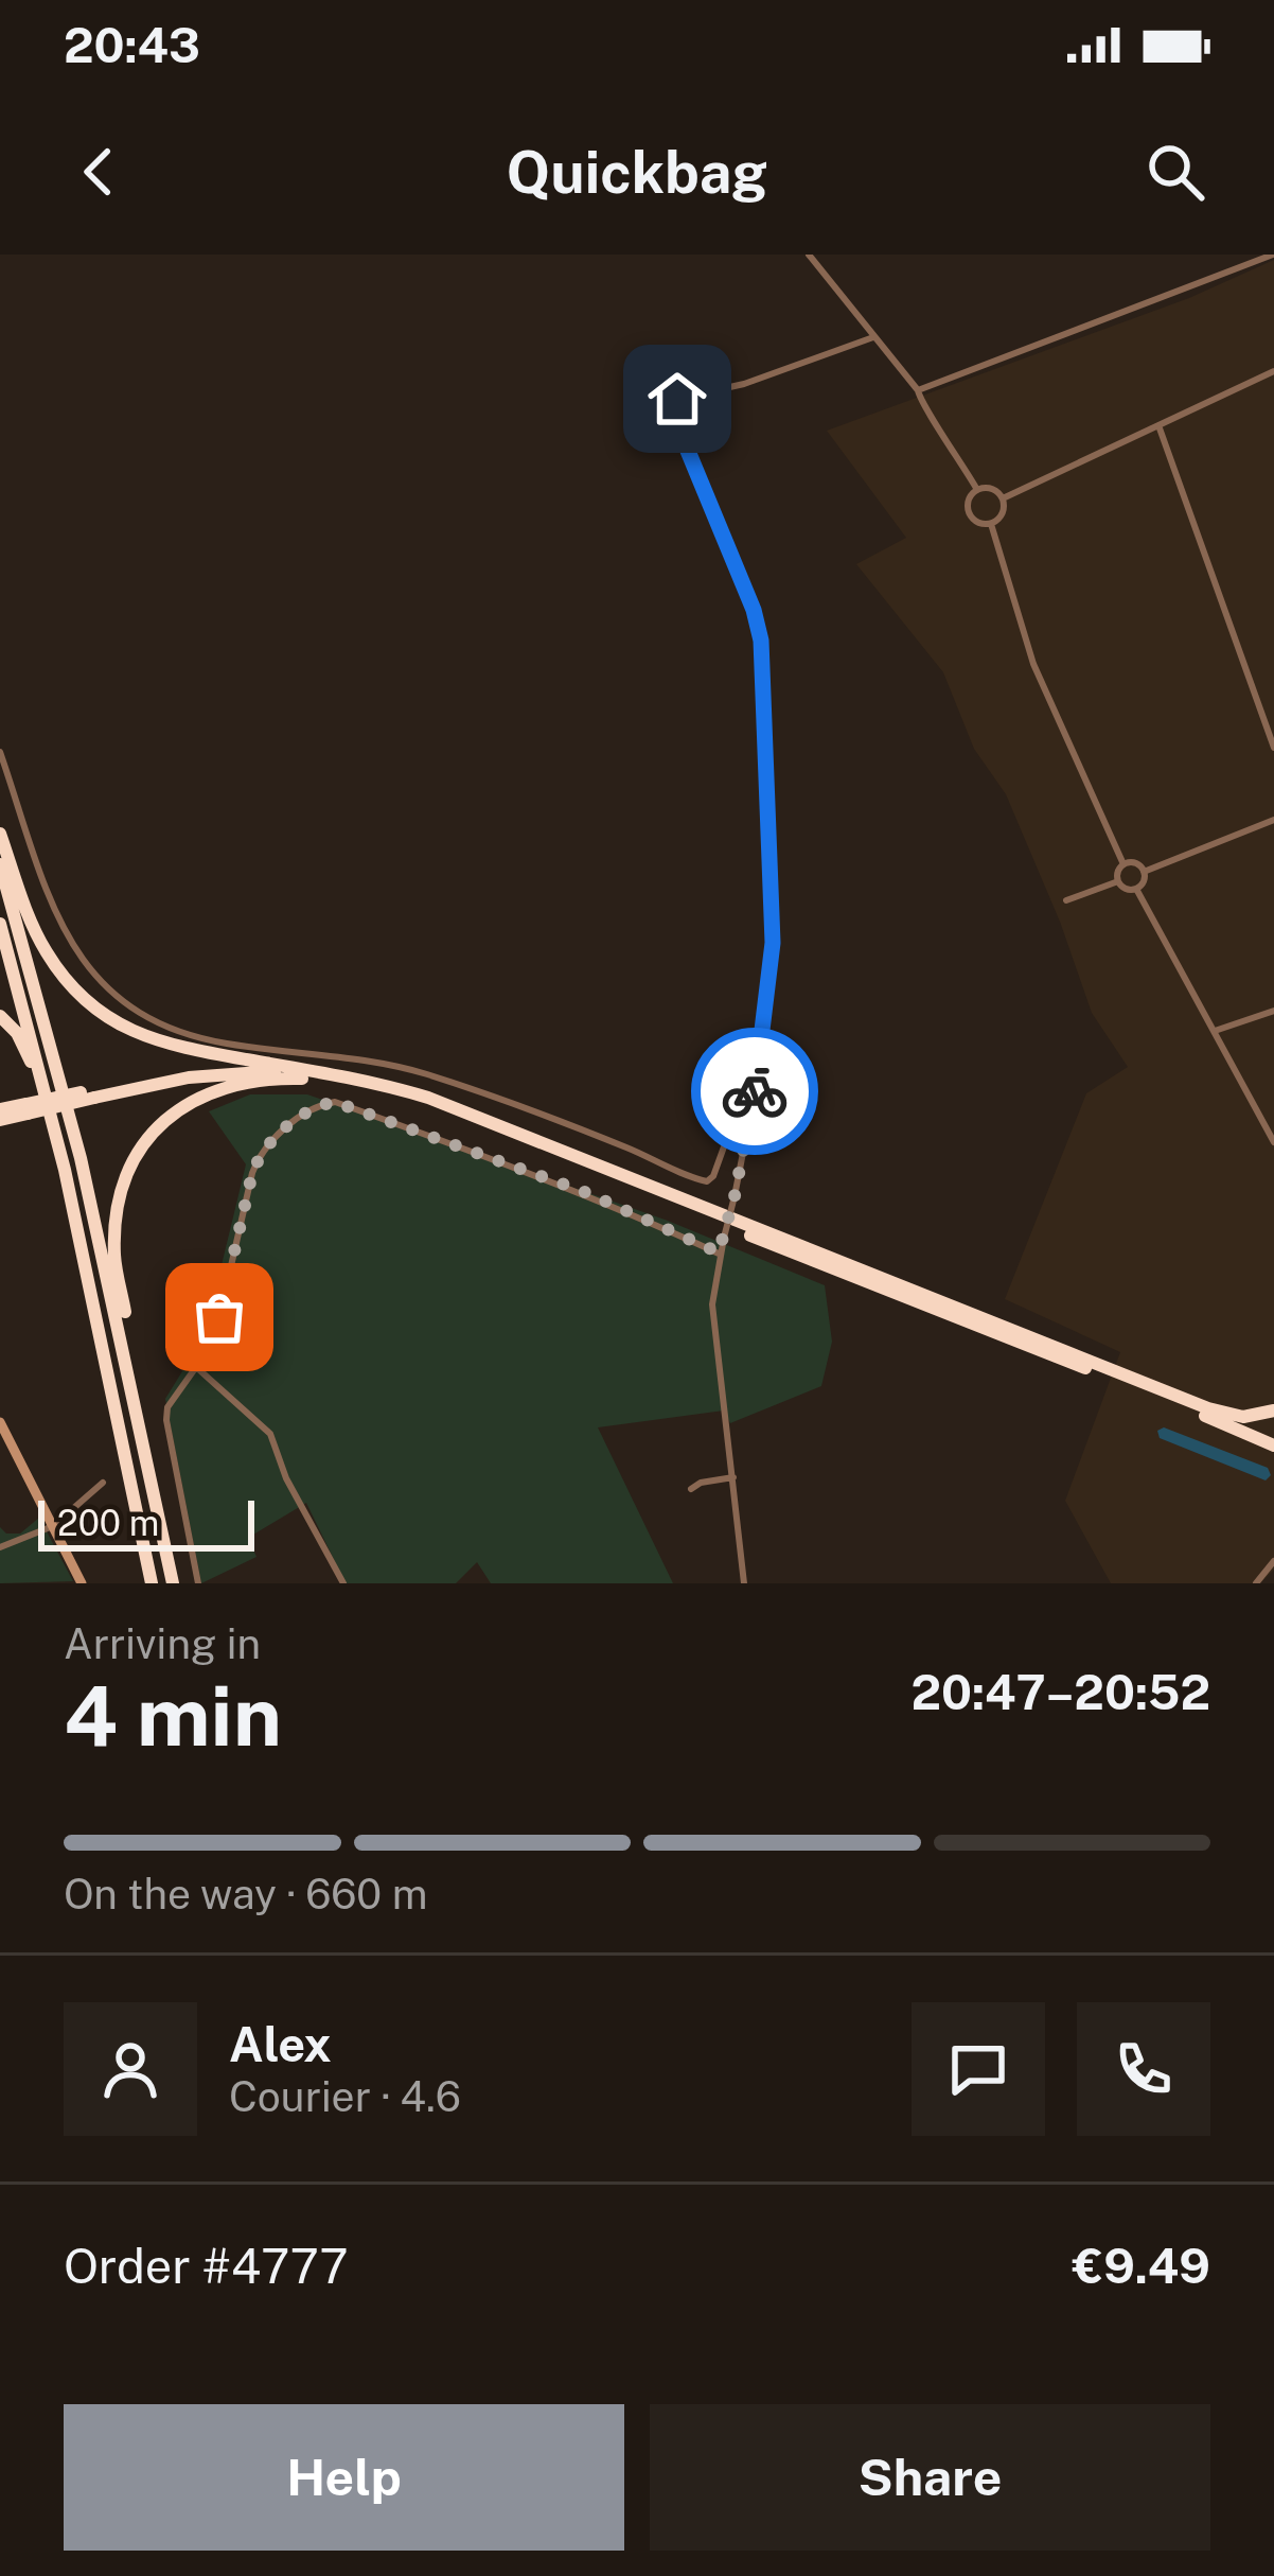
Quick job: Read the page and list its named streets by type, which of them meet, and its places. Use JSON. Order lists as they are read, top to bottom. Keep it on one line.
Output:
{"scale_bar":"200 m","page":{"status":"20:43","header":"Quickbag","scale":"200 m","heading":["4 min","Arriving in","20:47–20:52"],"panel":["Alex","Courier · 4.6","Order #4777","€9.49"],"bar":"On the way · 660 m","buttons":["Help","Share"]}}
